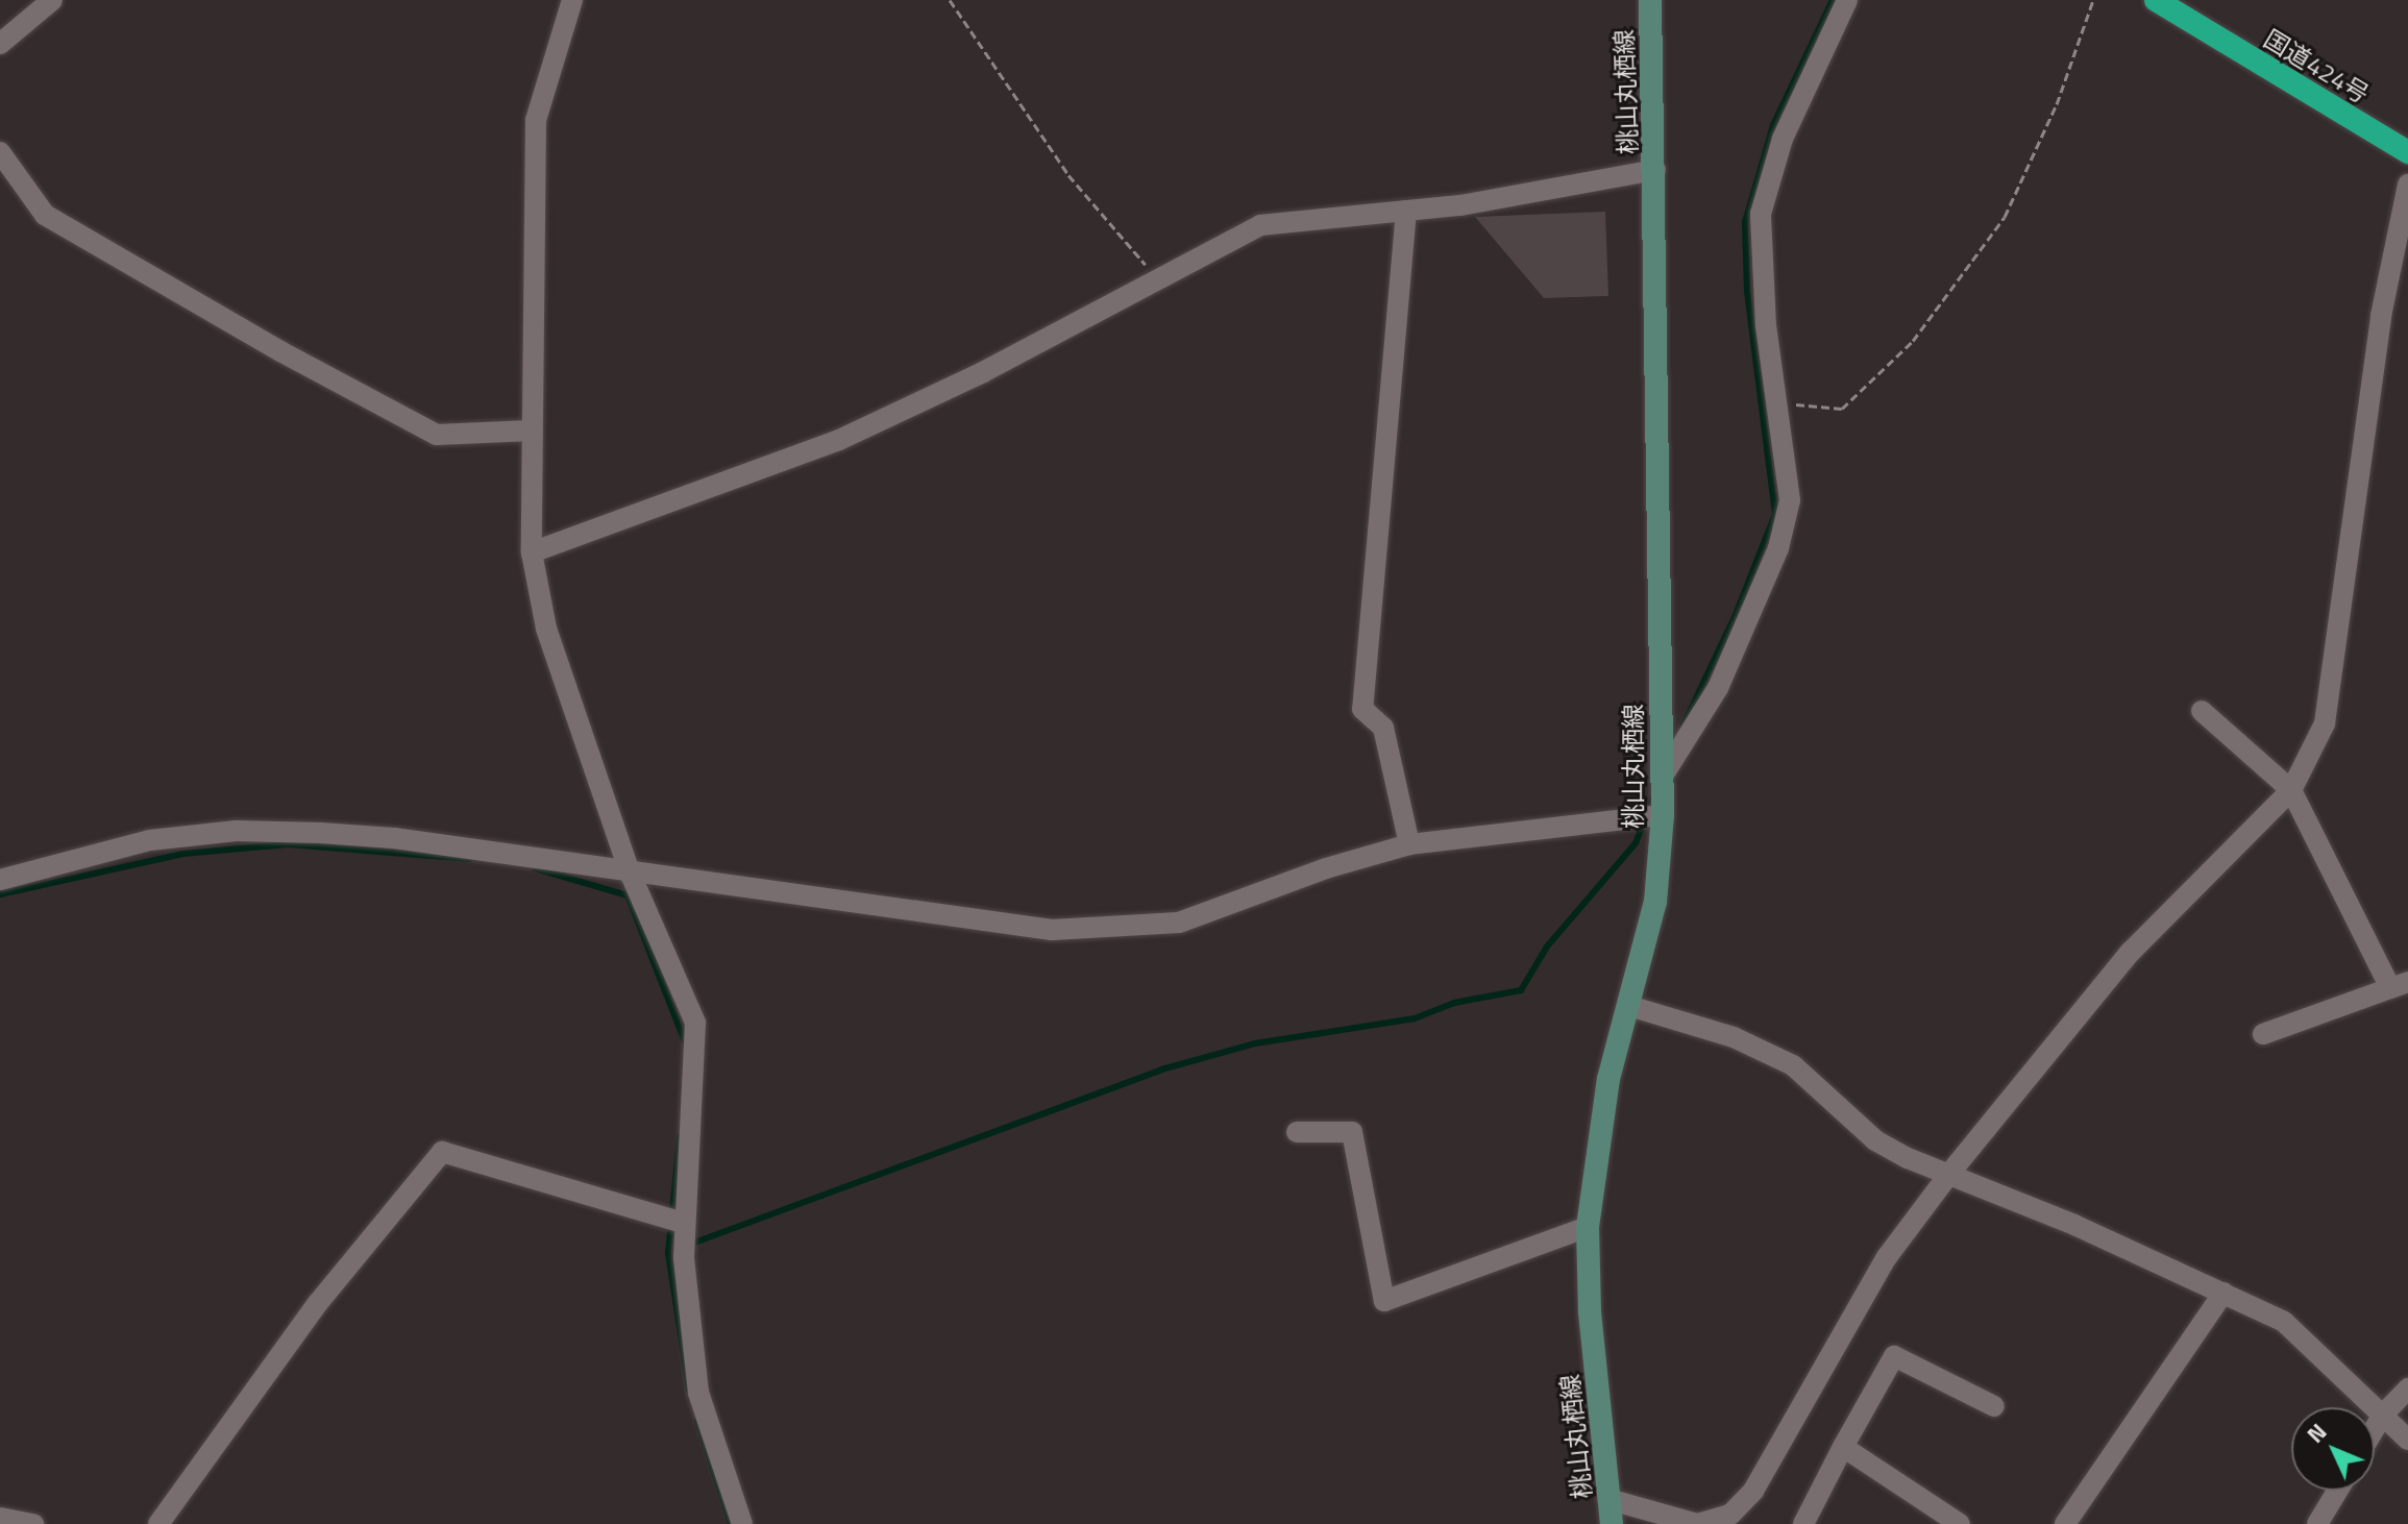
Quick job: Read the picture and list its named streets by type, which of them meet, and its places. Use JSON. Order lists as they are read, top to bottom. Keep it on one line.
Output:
{"streets":{"highway":["国道424号"],"main road":["桃山丸栖線"]},"north":"top left"}
